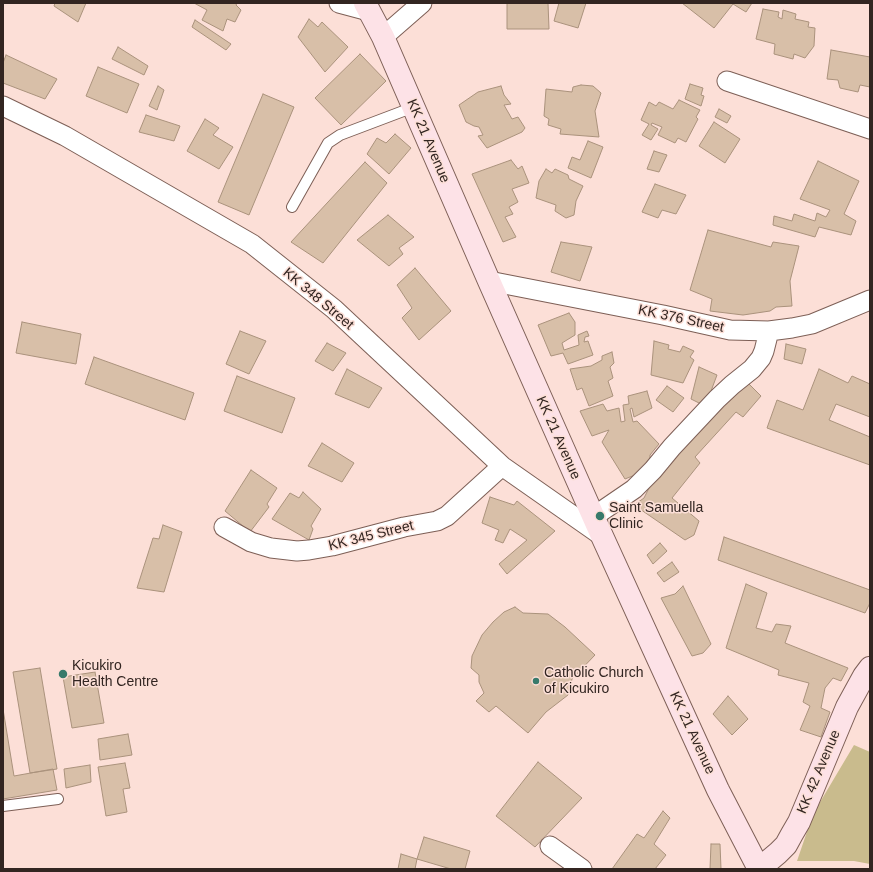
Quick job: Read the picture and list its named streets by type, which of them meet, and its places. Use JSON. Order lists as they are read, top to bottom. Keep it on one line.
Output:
{"streets":{"main road":["KK 21 Avenue","KK 42 Avenue"],"street":["KK 348 Street","KK 376 Street","KK 345 Street"]},"crossings":[["KK 21 Avenue","KK 348 Street"],["KK 21 Avenue","KK 376 Street"],["KK 21 Avenue","KK 42 Avenue"],["KK 348 Street","KK 345 Street"]],"places":["Saint Samuella Clinic","Kicukiro Health Centre","Catholic Church of Kicukiro"]}
